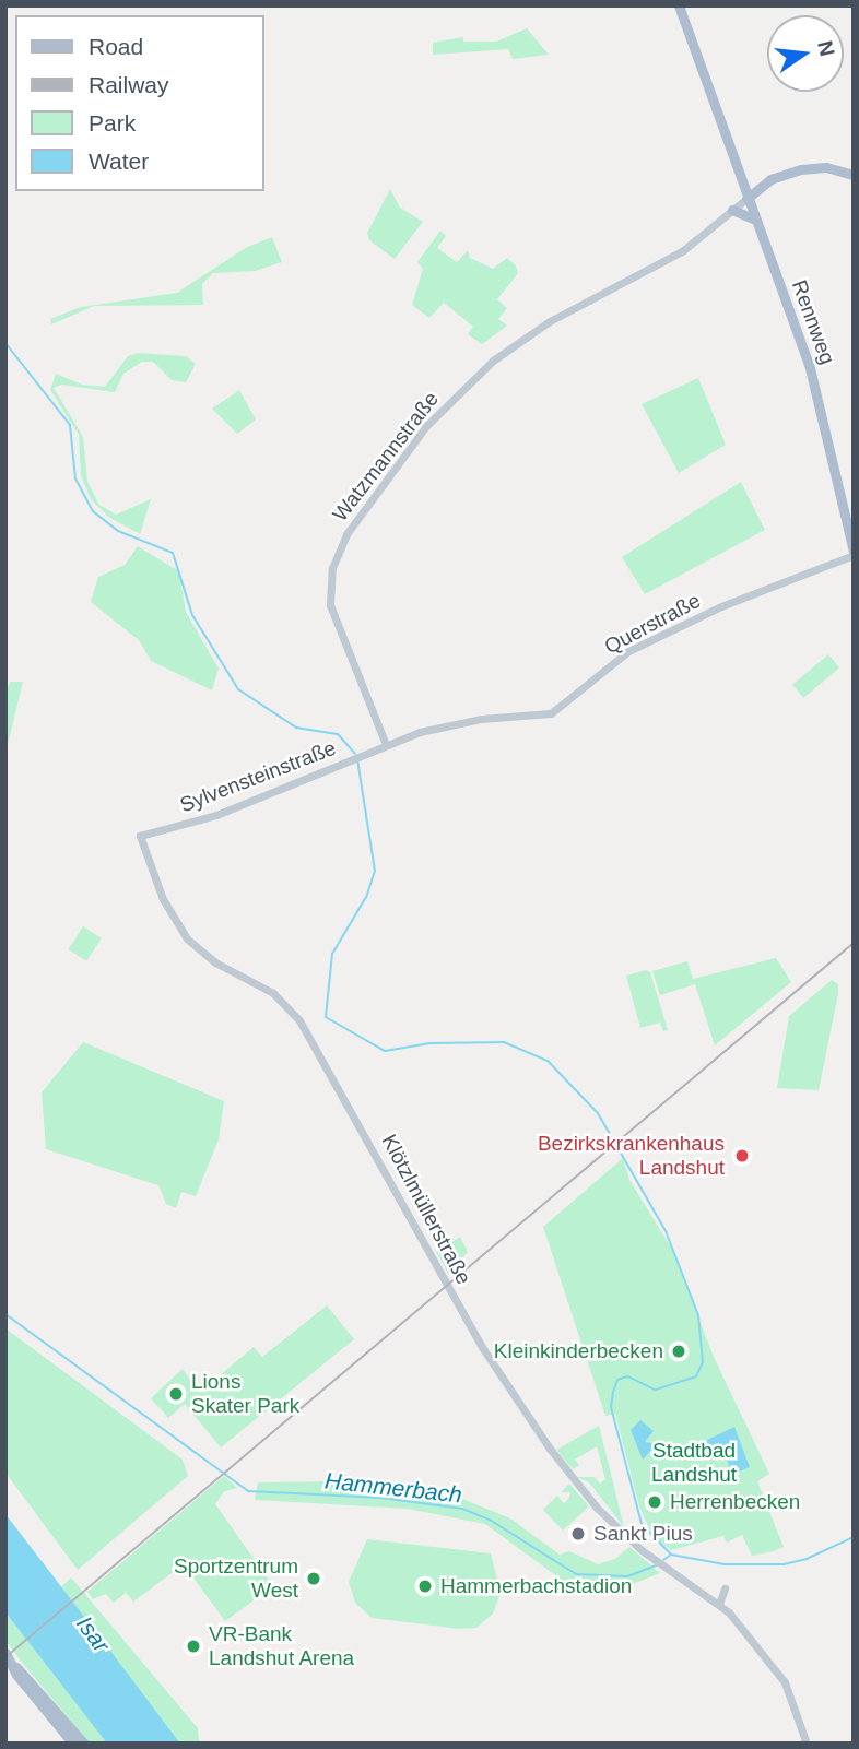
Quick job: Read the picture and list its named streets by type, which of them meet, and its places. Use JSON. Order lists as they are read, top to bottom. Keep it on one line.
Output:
{"streets":{"main road":["Rennweg"],"street":["Watzmannstraße","Querstraße","Sylvensteinstraße","Klötzlmüllerstraße"]},"crossings":[["Rennweg","Watzmannstraße"],["Rennweg","Querstraße"],["Watzmannstraße","Querstraße"],["Watzmannstraße","Sylvensteinstraße"],["Querstraße","Sylvensteinstraße"],["Sylvensteinstraße","Klötzlmüllerstraße"]],"water":["Hammerbach","Isar"],"parks":["Stadtbad Landshut"],"places":["Bezirkskrankenhaus Landshut","Kleinkinderbecken","Lions Skater Park","Herrenbecken","Sankt Pius","Sportzentrum West","Hammerbachstadion","VR-Bank Landshut Arena"],"legend":["Road","Railway","Park","Water"],"north":"right"}
